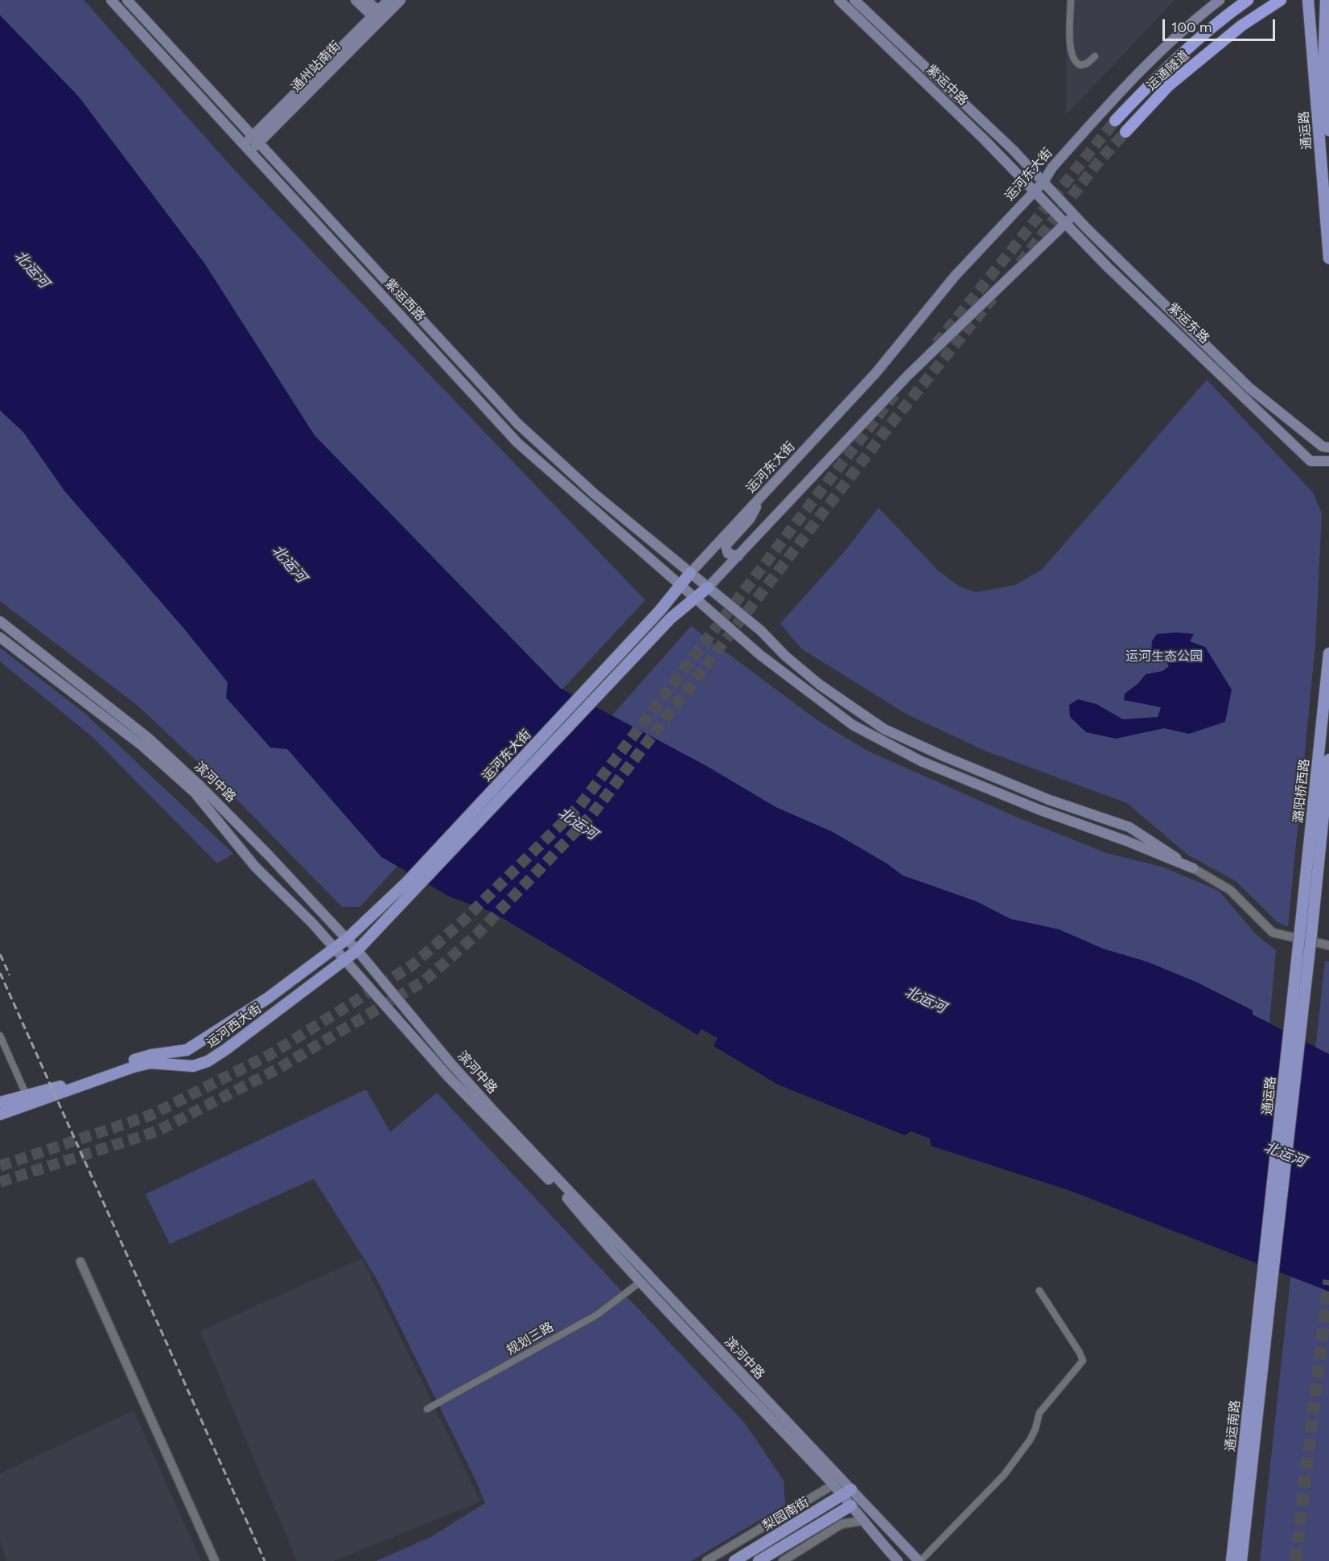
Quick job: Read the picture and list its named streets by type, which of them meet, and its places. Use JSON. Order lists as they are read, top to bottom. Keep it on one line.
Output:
{"streets":{"highway":["运通隧道"],"main road":["通州站南街","紫运中路","通运路","运河东大街","紫运西路","紫运东路","滨河中路","潞阳桥西路","运河西大街","通运南路","梨园南街"],"street":["规划三路"]},"crossings":[["通州站南街","紫运西路"],["紫运中路","运河东大街"],["紫运中路","紫运东路"],["通运路","潞阳桥西路"],["通运路","通运南路"],["运河东大街","紫运西路"],["运河东大街","紫运东路"],["运河东大街","滨河中路"],["运河东大街","运河西大街"],["滨河中路","运河西大街"],["滨河中路","规划三路"],["滨河中路","梨园南街"]],"water":["北运河"],"parks":["运河生态公园"],"scale_bar":"100 m"}
